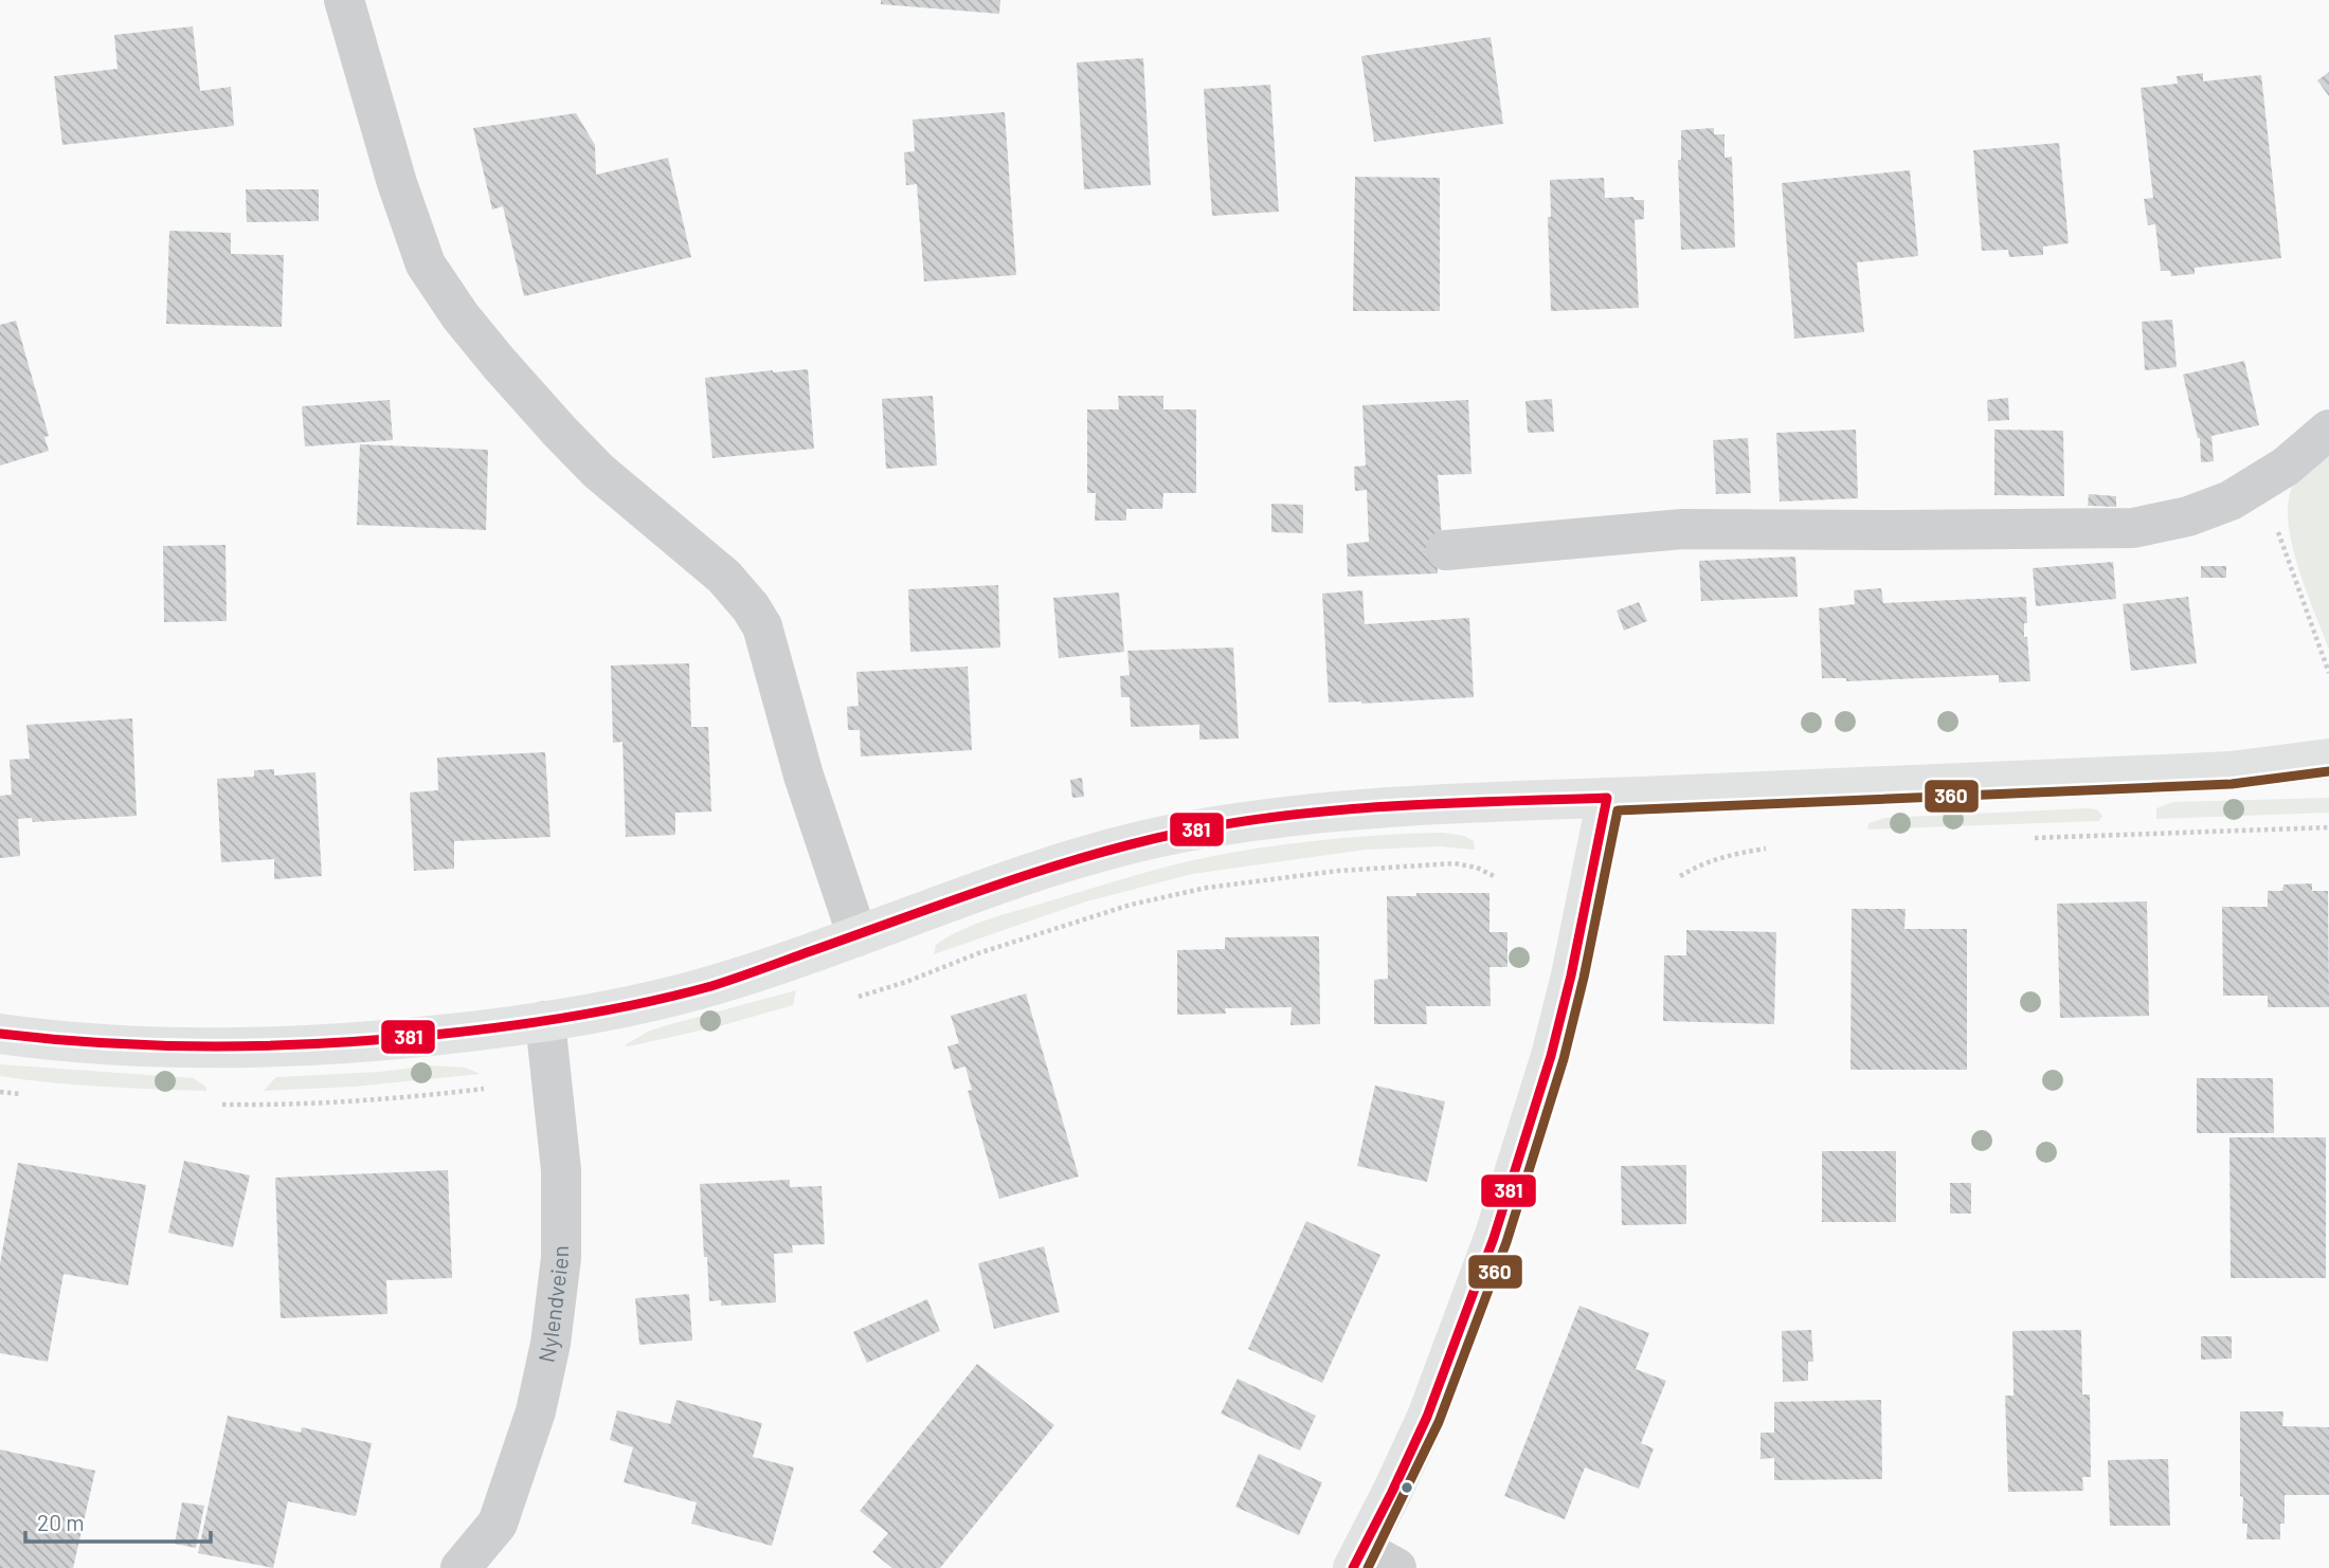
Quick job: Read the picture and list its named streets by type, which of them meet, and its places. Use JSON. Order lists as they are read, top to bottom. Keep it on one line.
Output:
{"streets":{"street":["Nylendveien"]},"lines":["transit line 360","transit line 381"],"scale_bar":"20 m"}
